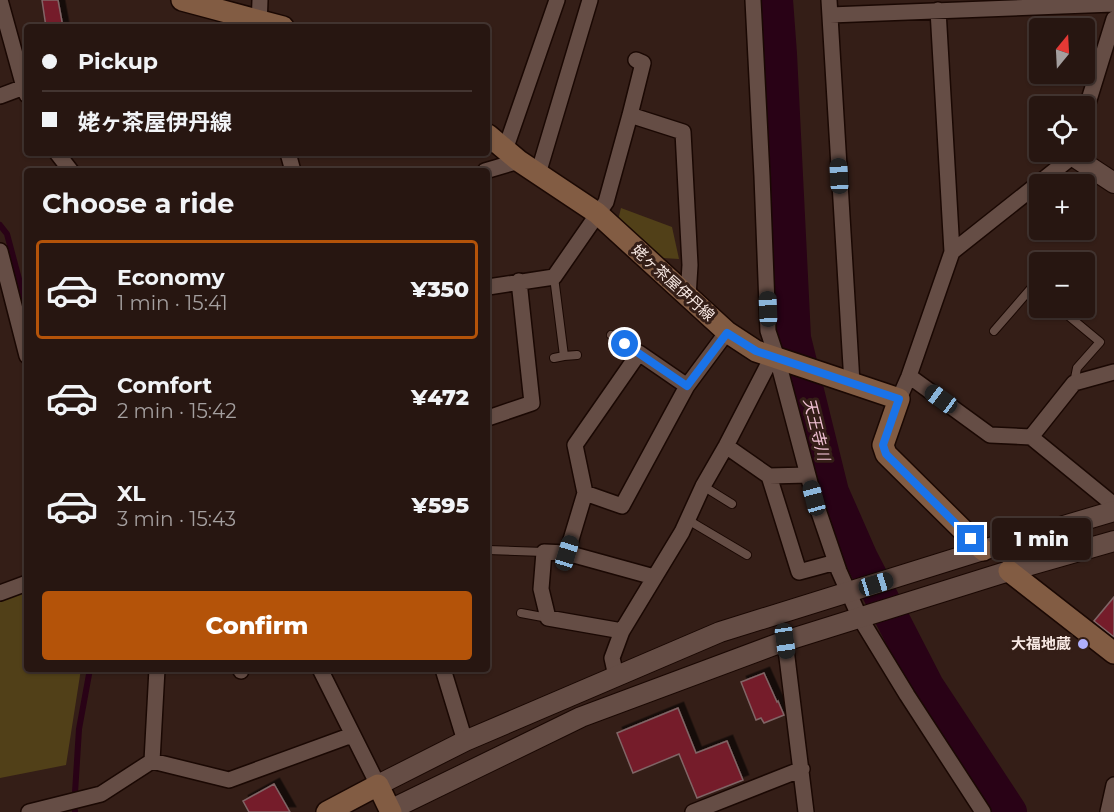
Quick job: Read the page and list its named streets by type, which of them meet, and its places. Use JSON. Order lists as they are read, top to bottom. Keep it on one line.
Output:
{"streets":{"main road":["姥ヶ茶屋伊丹線"]},"water":["天王寺川"],"places":["大福地蔵"],"north":"top","page":{"map_buttons":["+","−"],"banner":["Pickup","姥ヶ茶屋伊丹線"],"heading":"Choose a ride","list":[{"name":"Economy","note":"1 min · 15:41","value":"¥350"},{"name":"Comfort","note":"2 min · 15:42","value":"¥472"},{"name":"XL","note":"3 min · 15:43","value":"¥595"}],"bubble":"1 min","buttons":"Confirm"}}
